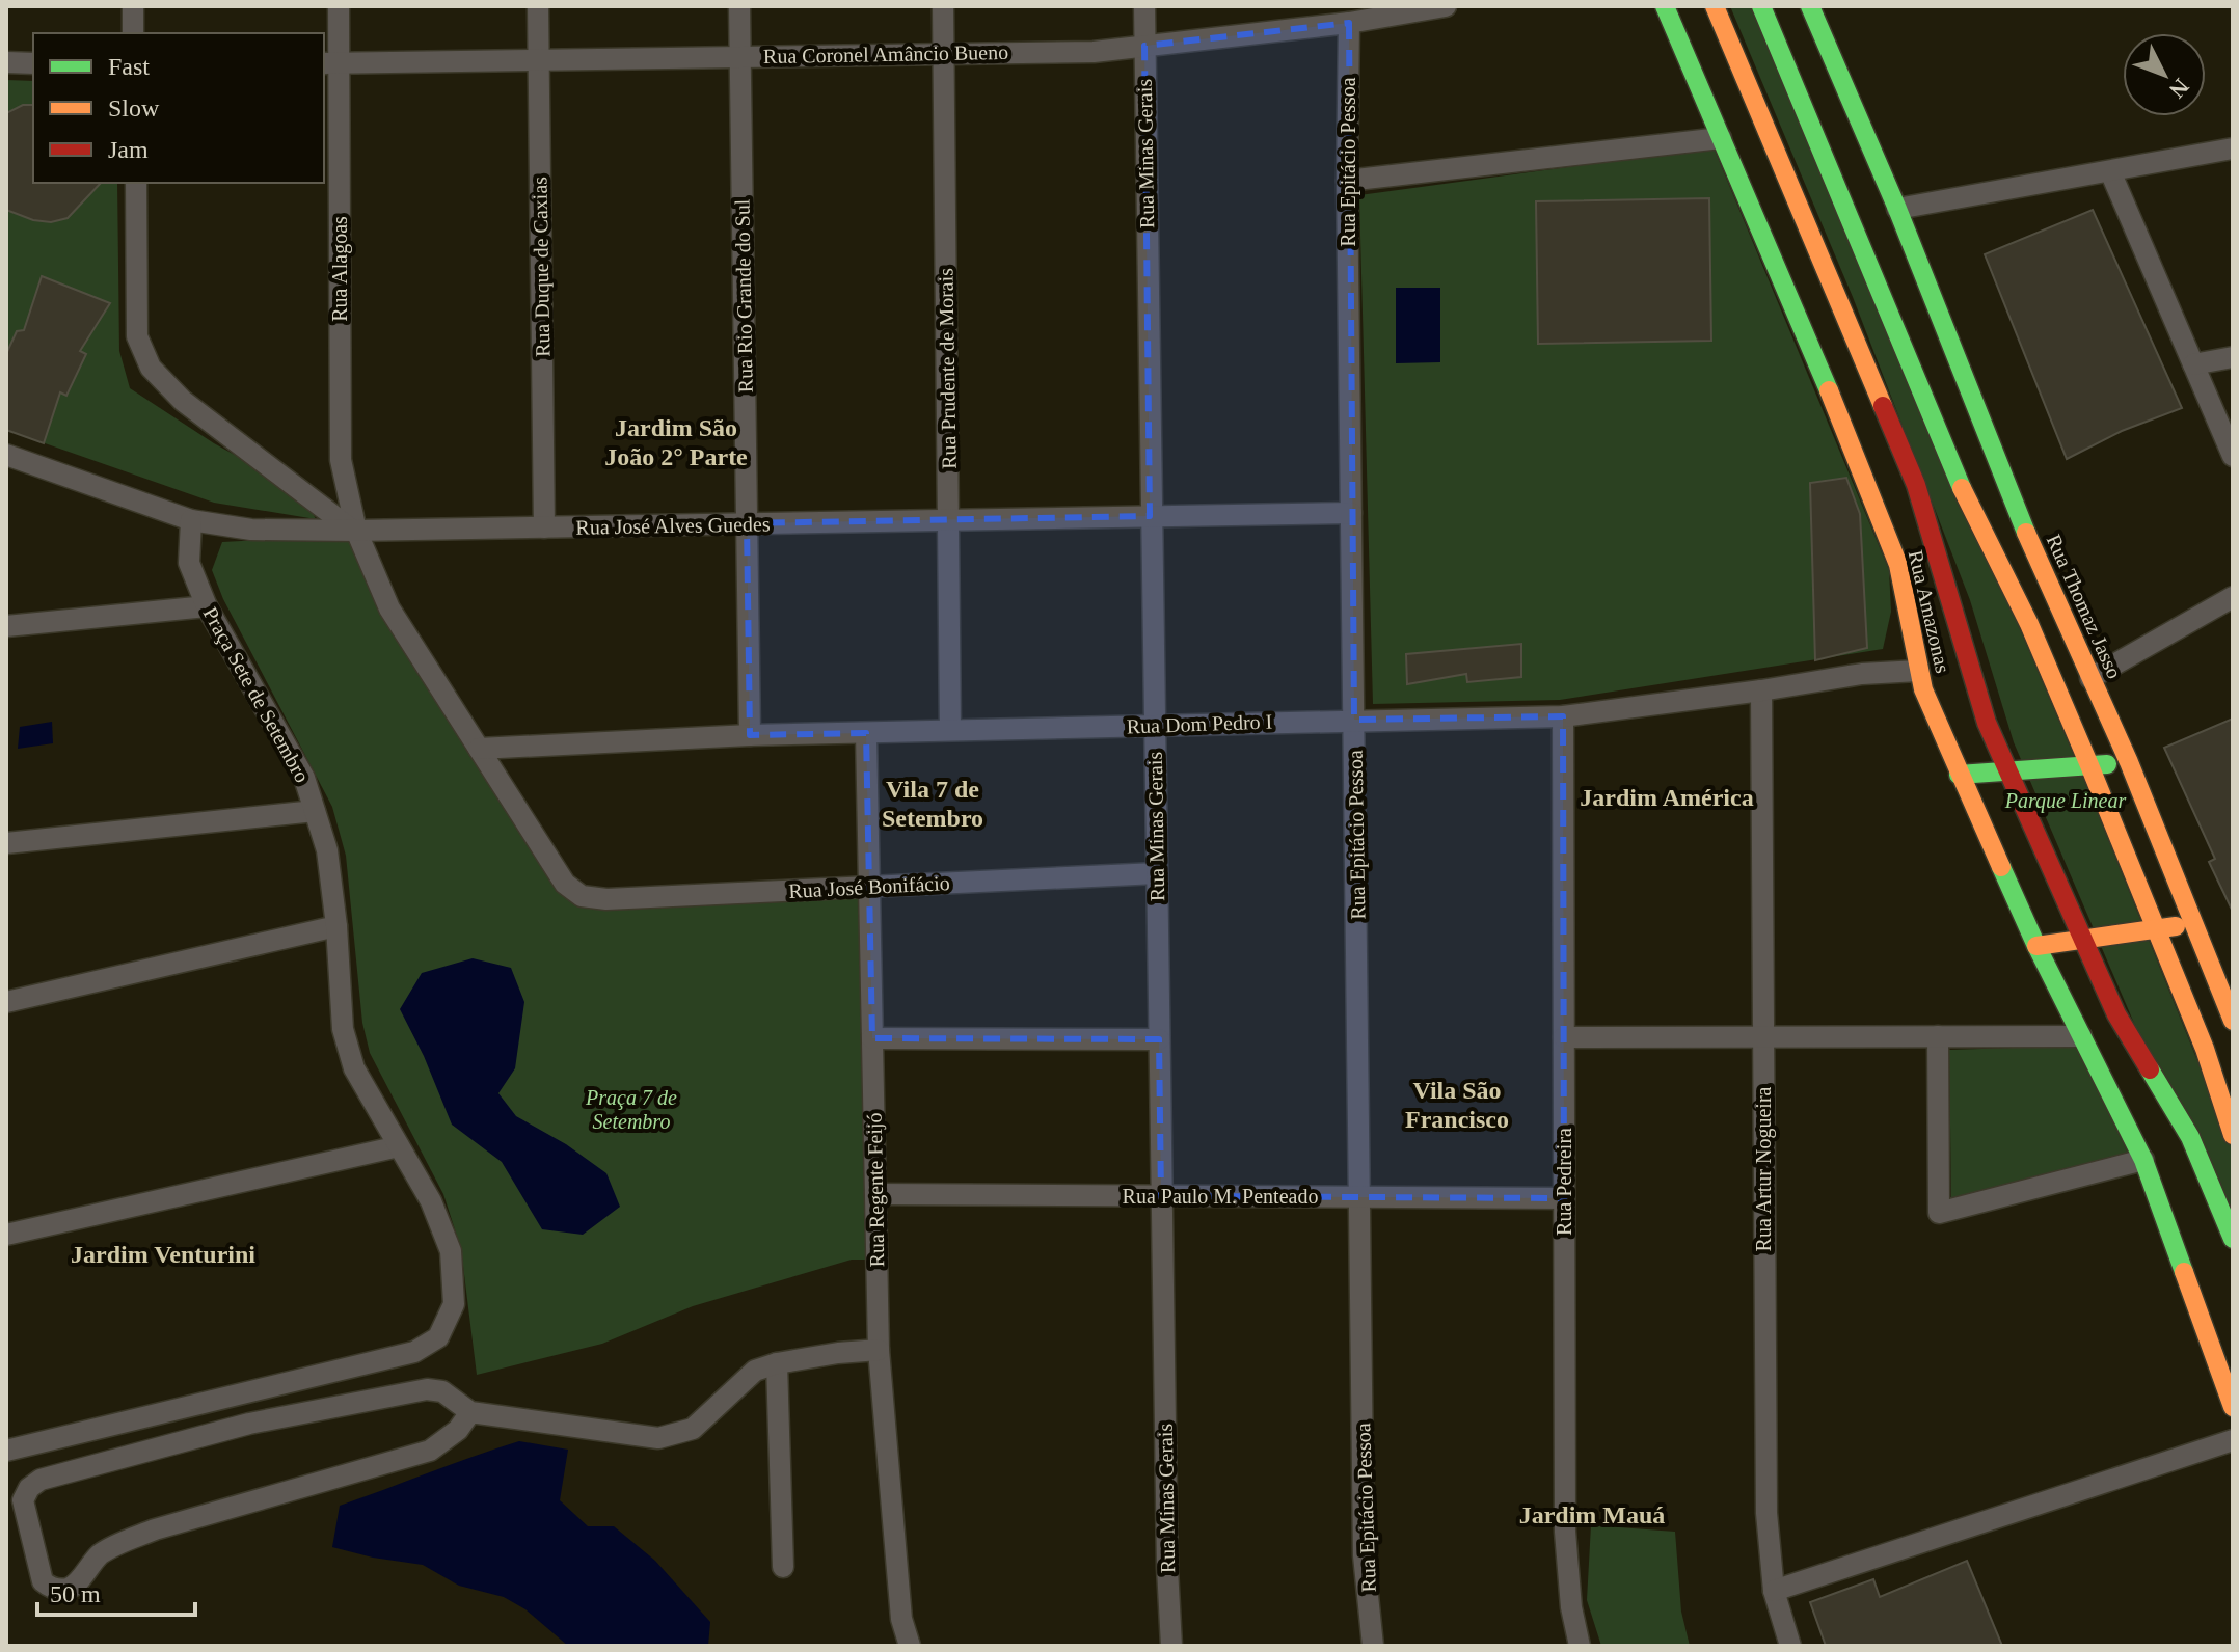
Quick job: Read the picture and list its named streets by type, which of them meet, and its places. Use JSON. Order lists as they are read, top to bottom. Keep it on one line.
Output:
{"streets":{"main road":["Rua Thomaz Jasso","Rua Amazonas"],"street":["Rua Coronel Amâncio Bueno","Rua Minas Gerais","Rua Epitácio Pessoa","Rua Duque de Caxias","Rua Alagoas","Rua Rio Grande do Sul","Rua Prudente de Morais","Rua José Alves Guedes","Praça Sete de Setembro","Rua Dom Pedro I","Rua José Bonifácio","Rua Artur Nogueira","Rua Pedreira","Rua Regente Feijó","Rua Paulo M. Penteado"]},"crossings":[["Rua Coronel Amâncio Bueno","Rua Minas Gerais"],["Rua Coronel Amâncio Bueno","Rua Epitácio Pessoa"],["Rua Coronel Amâncio Bueno","Rua Duque de Caxias"],["Rua Coronel Amâncio Bueno","Rua Alagoas"],["Rua Coronel Amâncio Bueno","Rua Rio Grande do Sul"],["Rua Coronel Amâncio Bueno","Rua Prudente de Morais"],["Rua Minas Gerais","Rua José Alves Guedes"],["Rua Minas Gerais","Rua Dom Pedro I"],["Rua Minas Gerais","Rua José Bonifácio"],["Rua Minas Gerais","Rua Paulo M. Penteado"],["Rua Epitácio Pessoa","Rua José Alves Guedes"],["Rua Epitácio Pessoa","Rua Dom Pedro I"],["Rua Epitácio Pessoa","Rua Paulo M. Penteado"],["Rua Duque de Caxias","Rua José Alves Guedes"],["Rua Alagoas","Rua José Alves Guedes"],["Rua Alagoas","Rua Dom Pedro I"],["Rua Alagoas","Rua José Bonifácio"],["Rua Rio Grande do Sul","Rua José Alves Guedes"],["Rua Rio Grande do Sul","Rua Dom Pedro I"],["Rua Prudente de Morais","Rua José Alves Guedes"],["Rua Prudente de Morais","Rua Dom Pedro I"],["Rua José Alves Guedes","Praça Sete de Setembro"],["Rua Amazonas","Rua Dom Pedro I"],["Rua Dom Pedro I","Rua Artur Nogueira"],["Rua Dom Pedro I","Rua Pedreira"],["Rua Dom Pedro I","Rua Regente Feijó"],["Rua José Bonifácio","Rua Regente Feijó"],["Rua Pedreira","Rua Paulo M. Penteado"],["Rua Regente Feijó","Rua Paulo M. Penteado"]],"districts":["Jardim São João 2° Parte","Vila 7 de Setembro","Jardim América","Vila São Francisco","Jardim Venturini","Jardim Mauá"],"parks":["Parque Linear","Praça 7 de Setembro"],"legend":["Fast","Slow","Jam"],"scale_bar":"50 m","north":"bottom right"}
